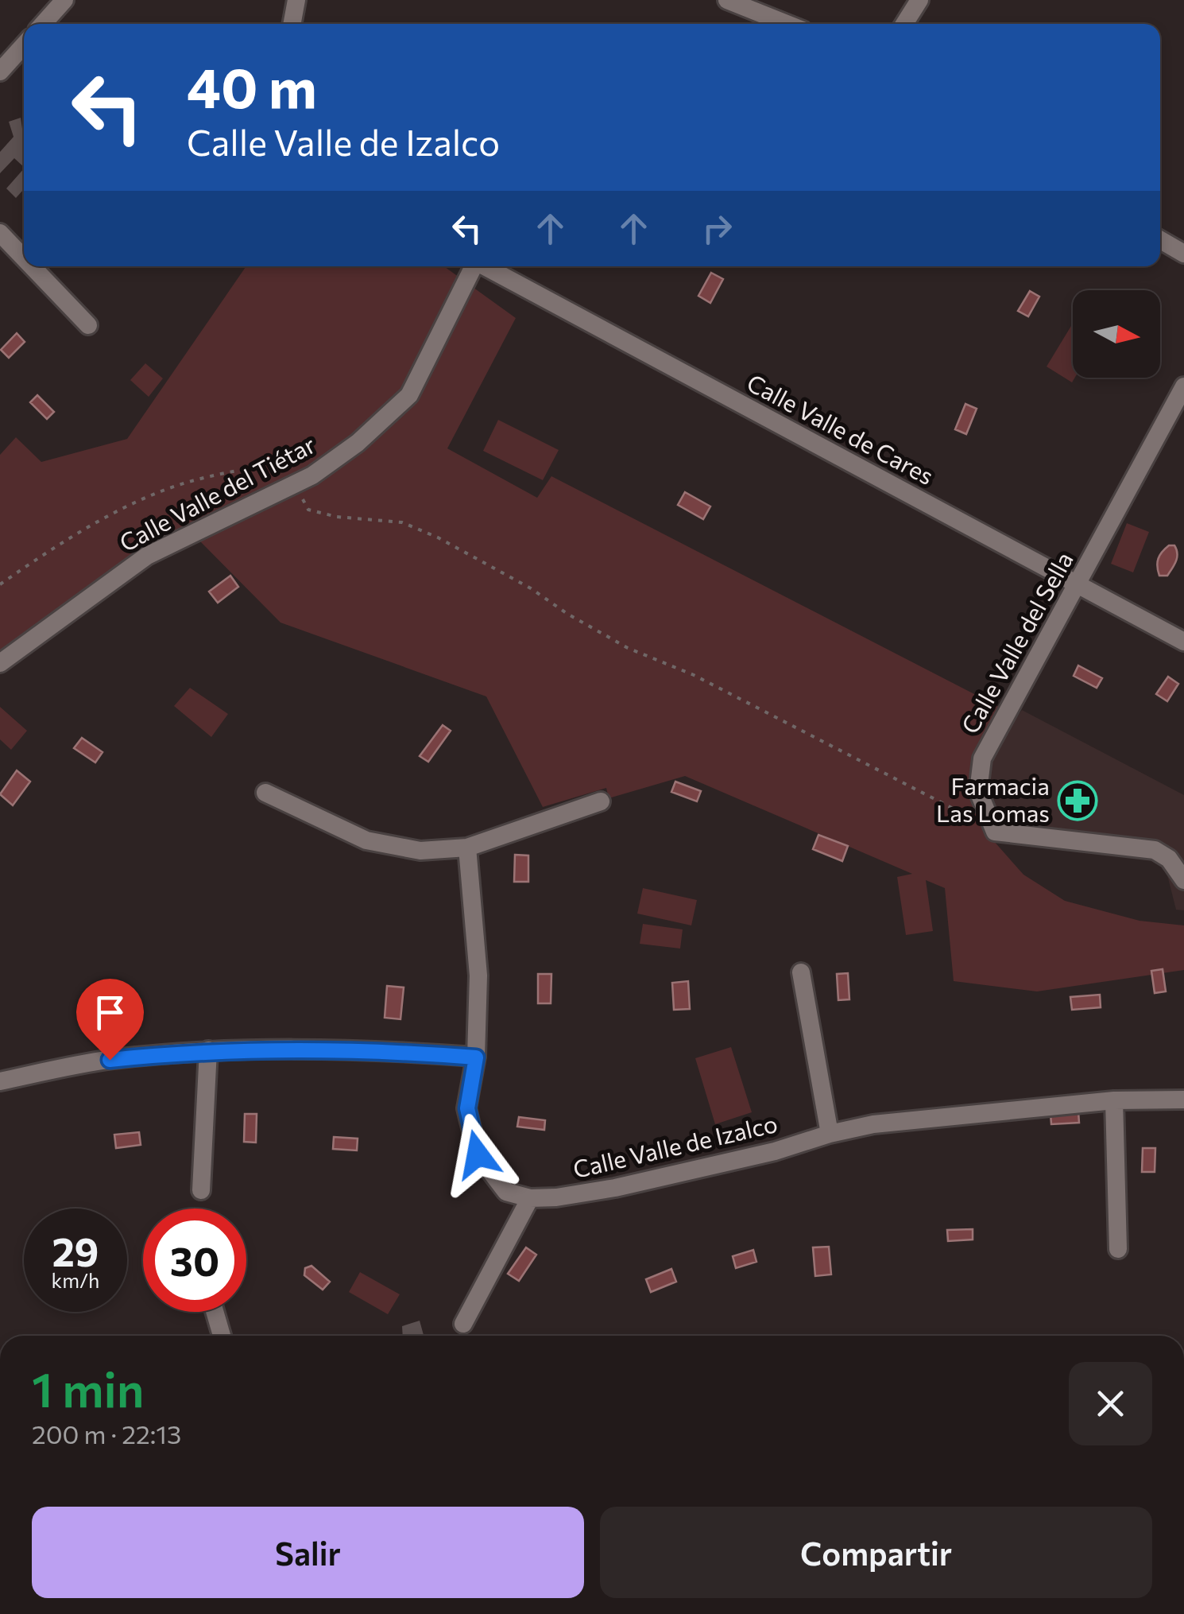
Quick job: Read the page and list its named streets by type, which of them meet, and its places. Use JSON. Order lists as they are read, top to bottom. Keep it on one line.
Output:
{"streets":{"street":["Calle Valle de Cares","Calle Valle del Tiétar","Calle Valle del Sella","Calle Valle de Izalco"]},"crossings":[["Calle Valle de Cares","Calle Valle del Sella"]],"places":{"pharmacy":["Farmacia Las Lomas"]},"north":"right","page":{"turn":["40 m","Calle Valle de Izalco"],"speed":"29 km/h","limit":"30","heading":["1 min","200 m · 22:13"],"buttons":["Salir","Compartir"]}}
